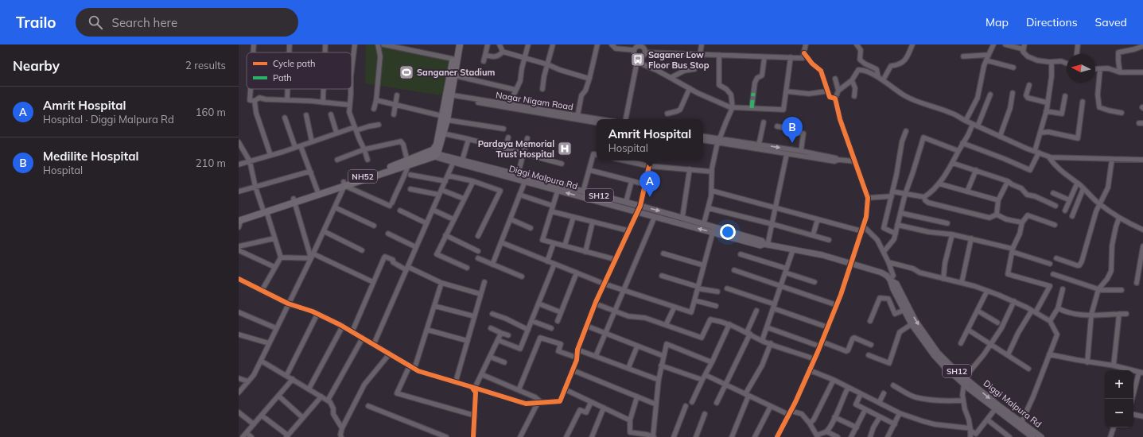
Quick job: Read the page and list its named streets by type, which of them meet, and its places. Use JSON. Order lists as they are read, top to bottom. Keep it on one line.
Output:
{"streets":{"highway":["NH52"],"main road":["Diggi Malpura Rd","SH12"],"street":["Nagar Nigam Road"]},"crossings":[["NH52","Diggi Malpura Rd"]],"places":{"bus stop":["Saganer Low Floor Bus Stop"],"sports":["Sanganer Stadium"],"hospital":["Pardaya Memorial Trust Hospital"]},"legend":["Cycle path","Path"],"north":"left","page":{"header":"Trailo","search":"Search here","nav":["Map","Directions","Saved"],"heading":["Nearby","2 results"],"list":[{"mark":"A","name":"Amrit Hospital","note":"Hospital · Diggi Malpura Rd","value":"160 m"},{"mark":"B","name":"Medilite Hospital","note":"Hospital","value":"210 m"}],"pins":["B","A"],"popup":["Amrit Hospital","Hospital"],"map_buttons":["+","−"]}}
